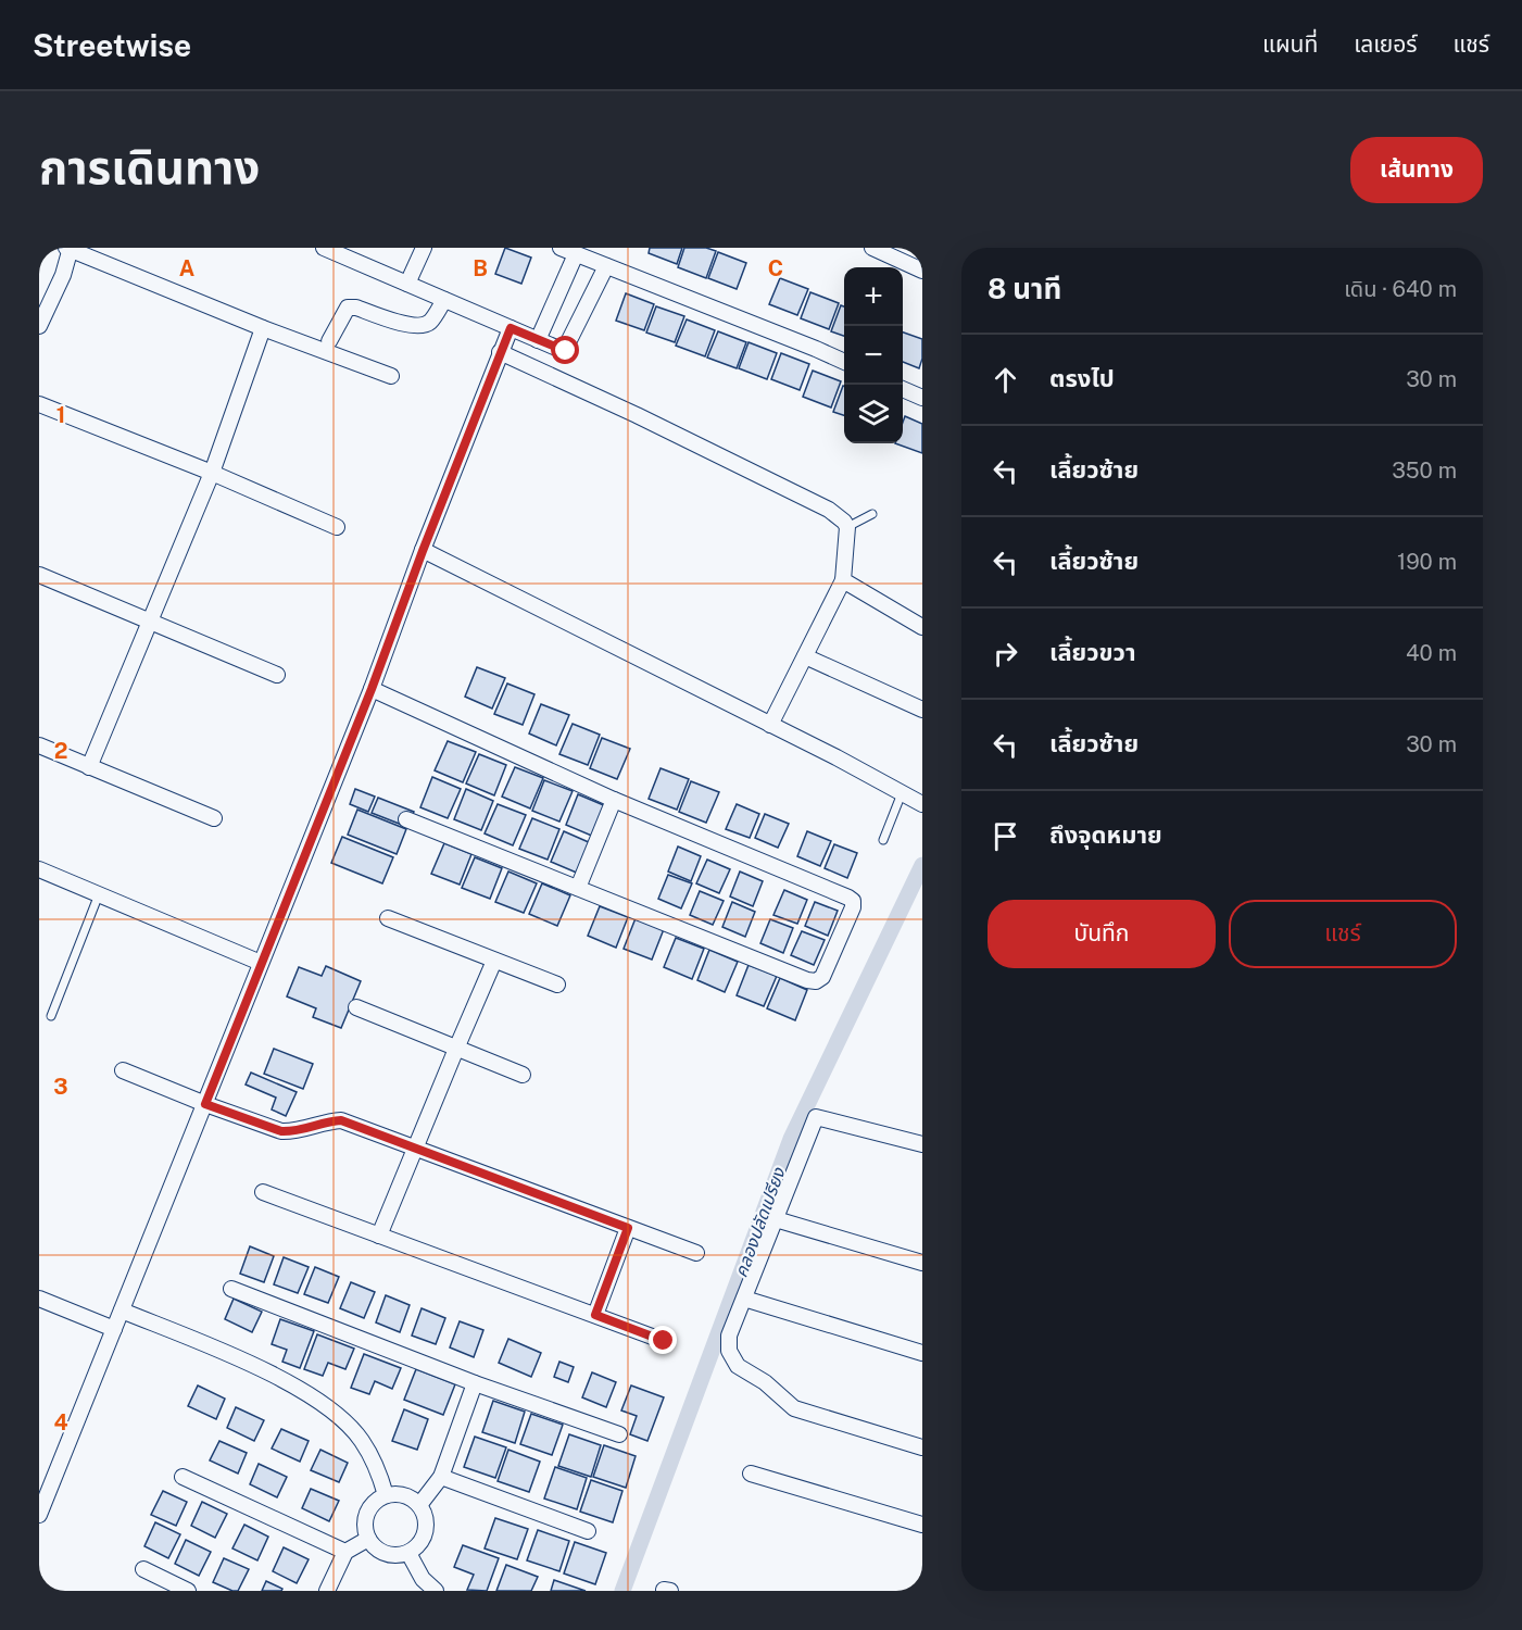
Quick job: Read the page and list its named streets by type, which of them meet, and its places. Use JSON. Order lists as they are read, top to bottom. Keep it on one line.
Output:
{"water":["คลองปลัดเปรียง"],"page":{"header":"Streetwise","nav":["แผนที่","เลเยอร์","แชร์"],"title":"การเดินทาง","buttons":["เส้นทาง",["บันทึก","แชร์"]],"heading":["8 นาที","เดิน · 640 m"],"map_buttons":["+","−"],"list":[["ตรงไป","30 m"],["เลี้ยวซ้าย","350 m"],["เลี้ยวซ้าย","190 m"],["เลี้ยวขวา","40 m"],["เลี้ยวซ้าย","30 m"],"ถึงจุดหมาย"]},"grid":{"columns":["A","B","C"],"rows":["1","2","3","4"]}}
